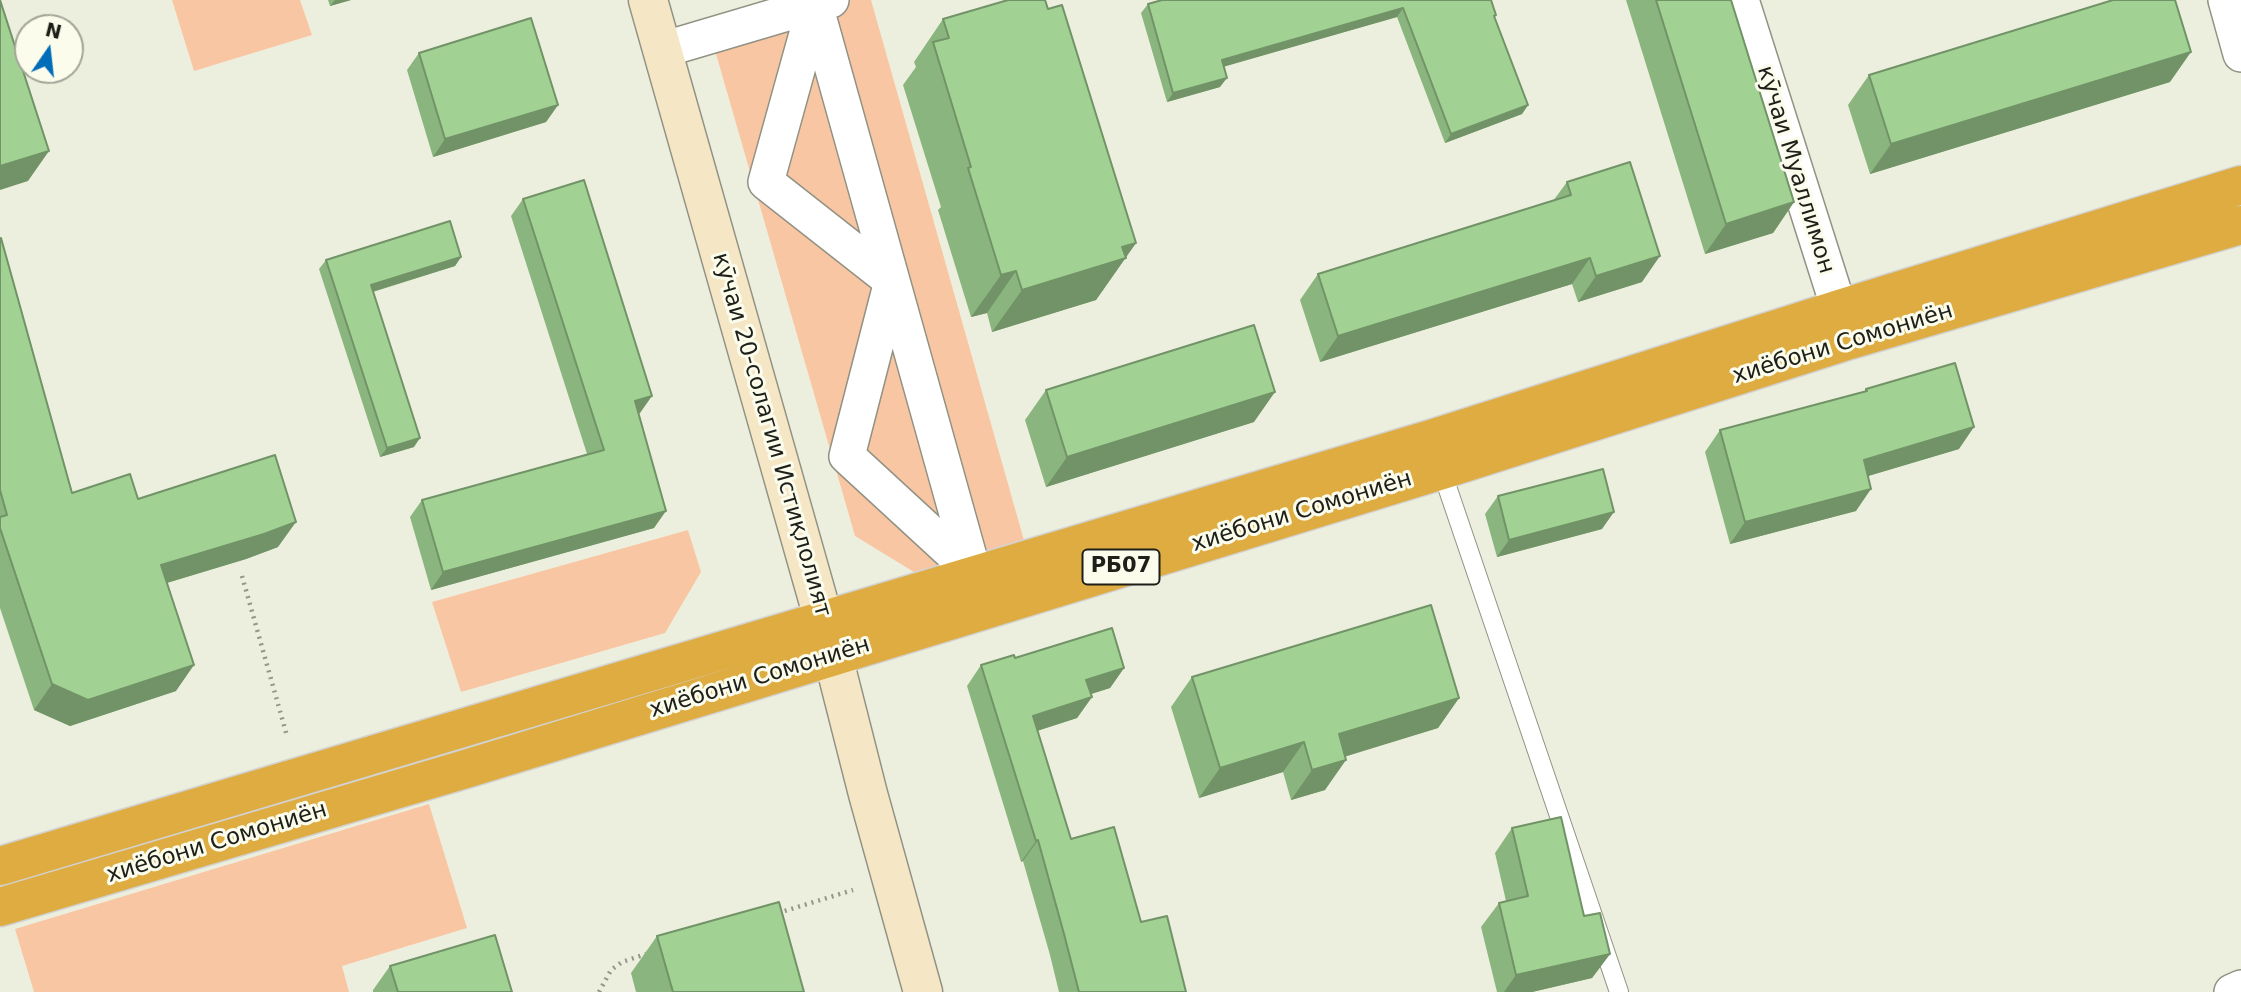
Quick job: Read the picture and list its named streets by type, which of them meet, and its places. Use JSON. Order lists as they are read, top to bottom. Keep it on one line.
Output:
{"streets":{"highway":["хиёбони Сомониён","РБ07"],"street":["кӯчаи Муаллимон","кӯчаи 20-солагии Истиқлолият"]},"crossings":[["кӯчаи Муаллимон","хиёбони Сомониён"],["хиёбони Сомониён","кӯчаи 20-солагии Истиқлолият"]],"north":"top"}
